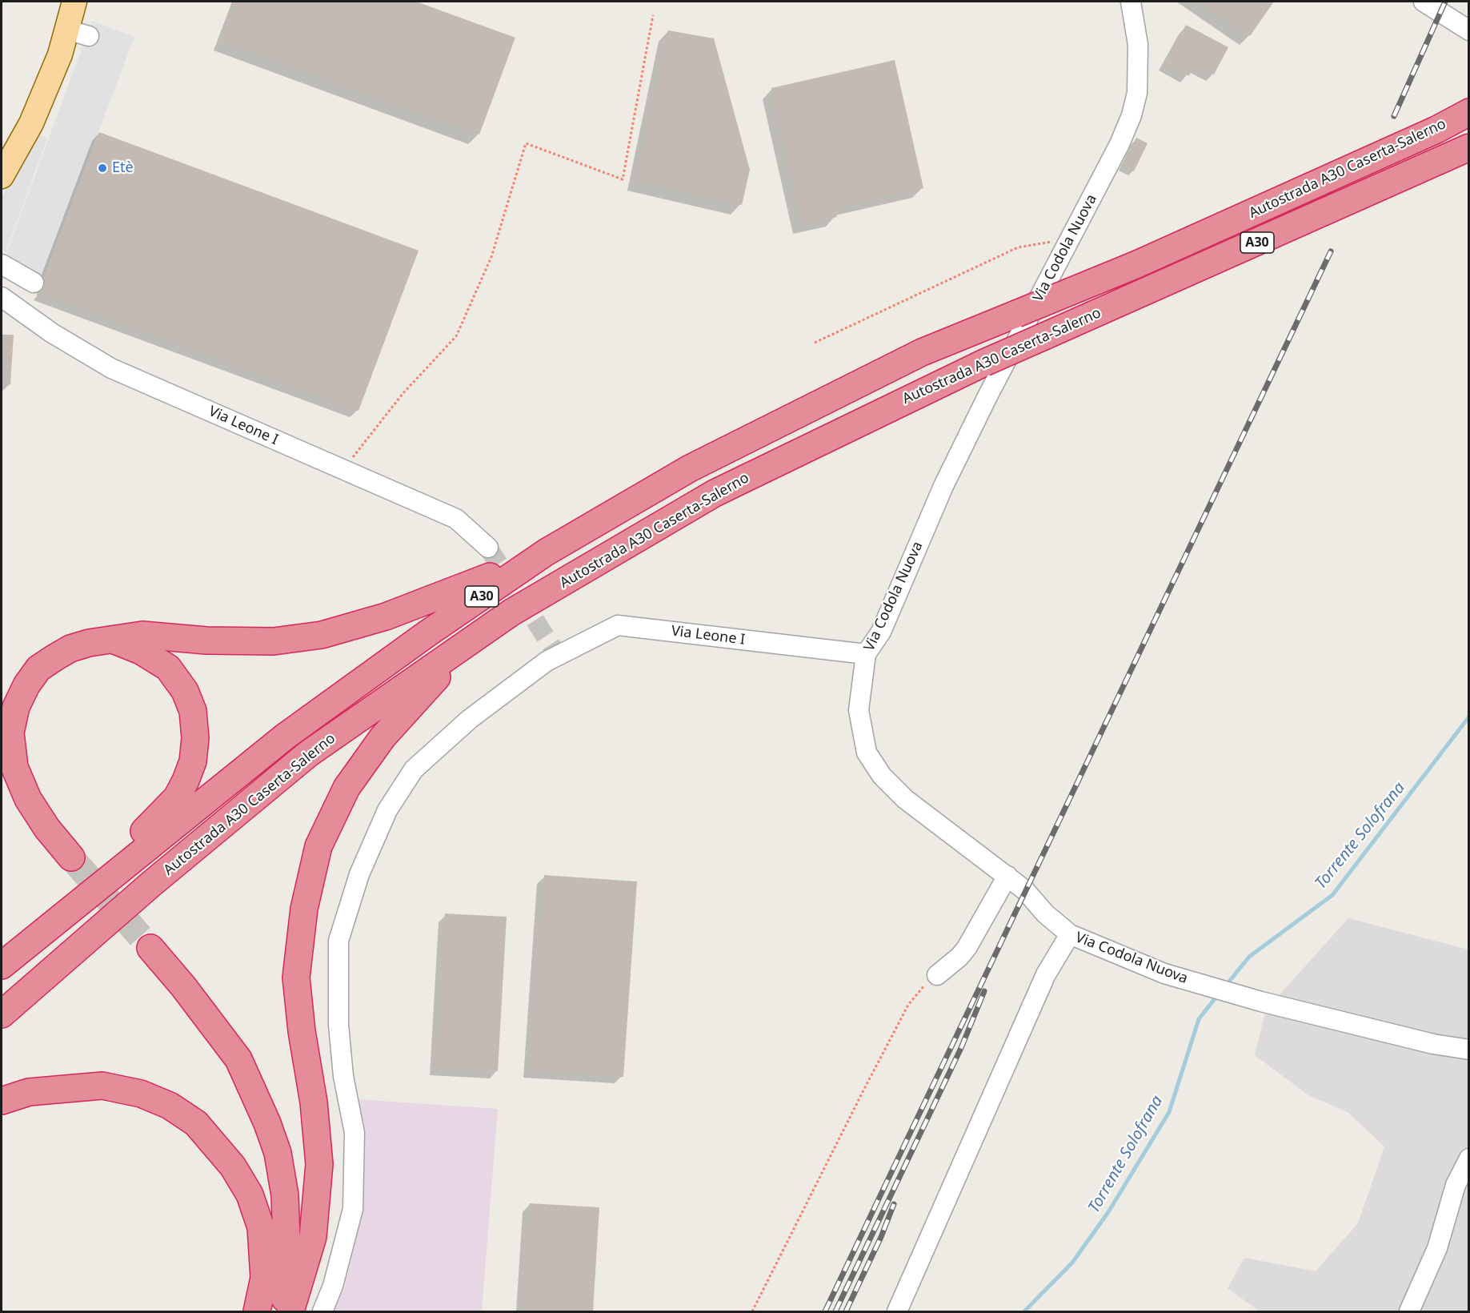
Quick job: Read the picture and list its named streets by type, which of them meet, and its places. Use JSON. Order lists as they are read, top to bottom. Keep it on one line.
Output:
{"streets":{"highway":["Autostrada A30 Caserta-Salerno","A30"],"street":["Via Codola Nuova","Via Leone I"]},"crossings":[["Via Codola Nuova","Via Leone I"]],"water":["Torrente Solofrana"],"places":["Etè"]}
